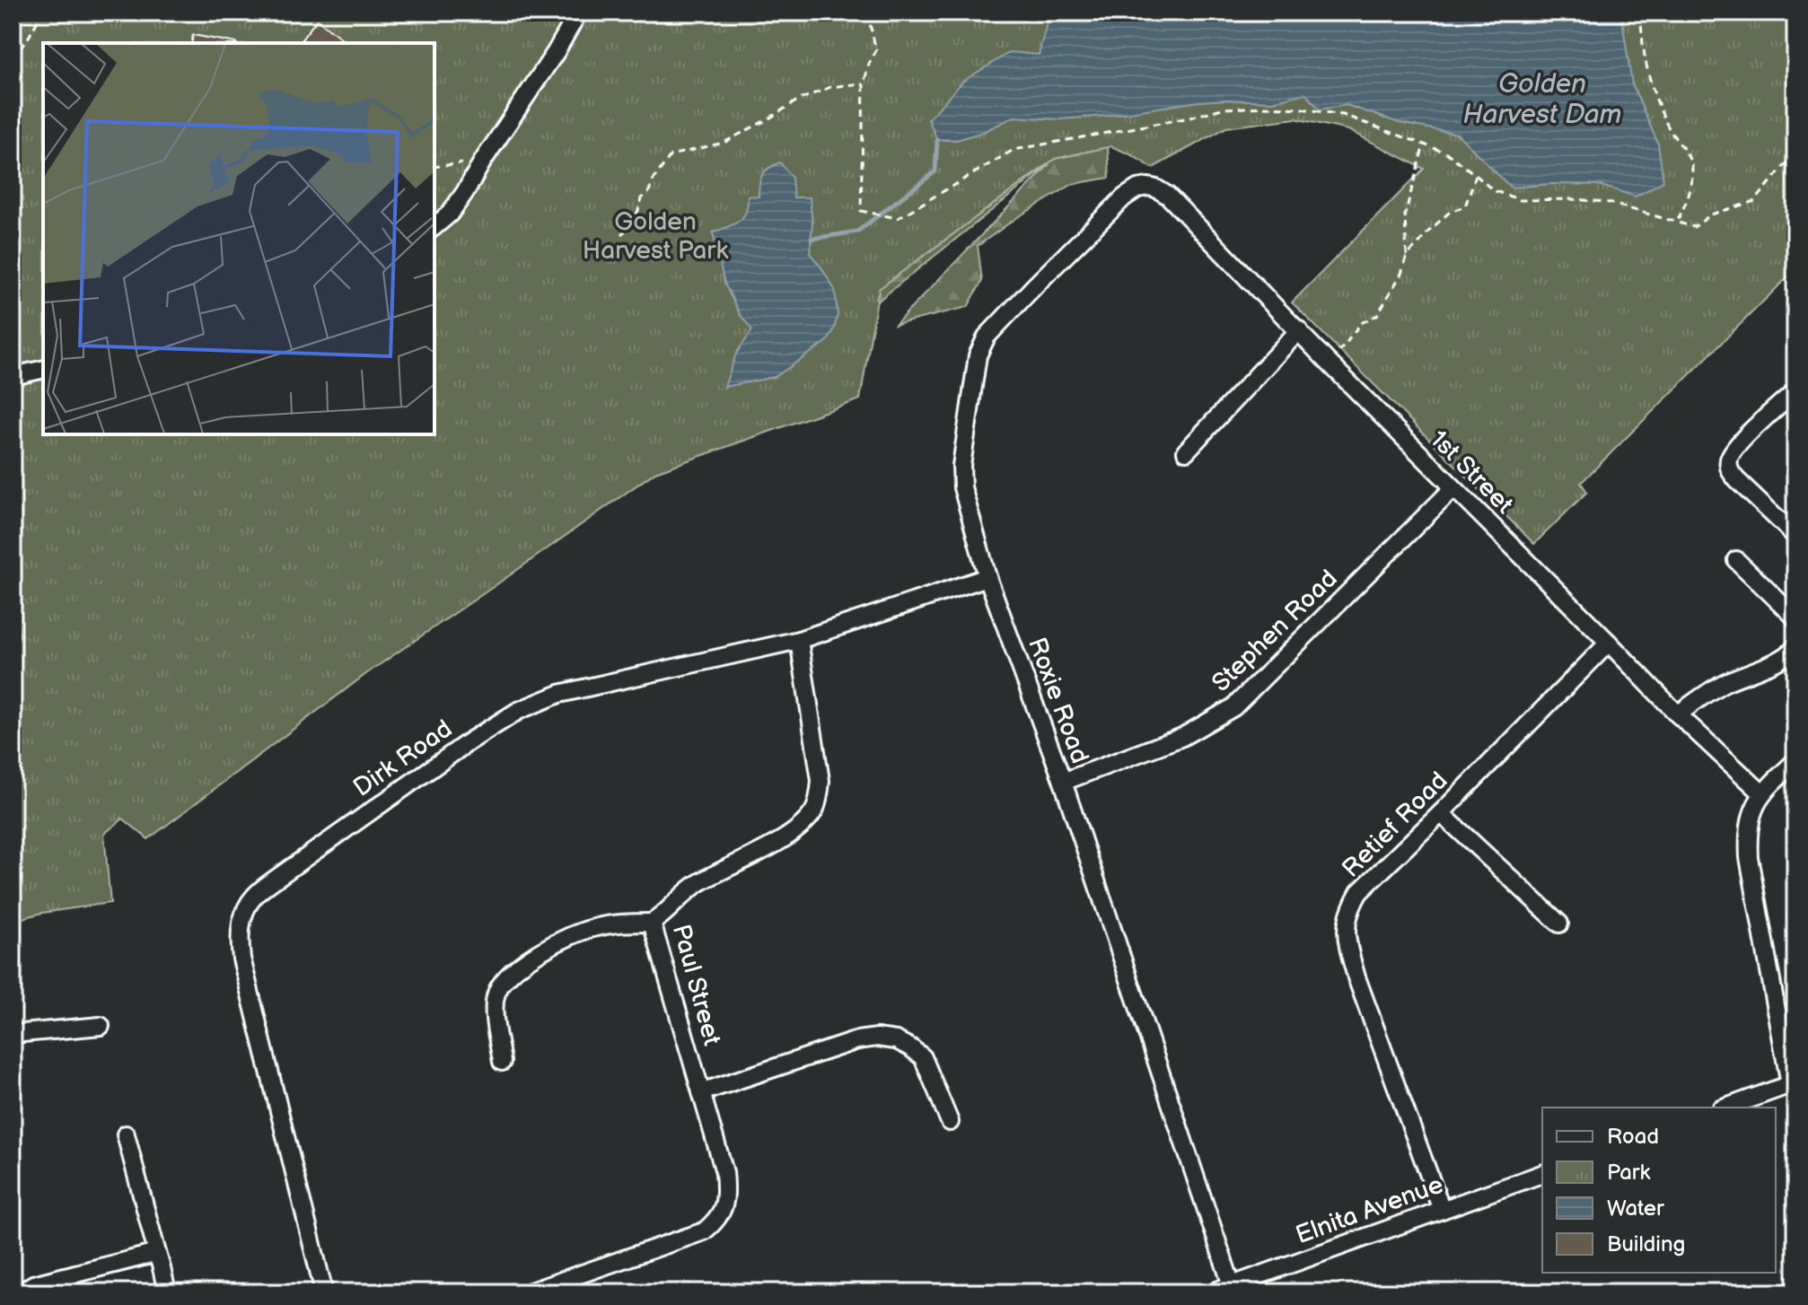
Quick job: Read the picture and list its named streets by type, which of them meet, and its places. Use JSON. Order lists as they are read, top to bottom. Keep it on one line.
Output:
{"streets":{"street":["1st Street","Stephen Road","Roxie Road","Dirk Road","Retief Road","Paul Street","Elnita Avenue"]},"crossings":[["1st Street","Stephen Road"],["1st Street","Roxie Road"],["1st Street","Retief Road"],["Stephen Road","Roxie Road"],["Roxie Road","Dirk Road"],["Roxie Road","Elnita Avenue"],["Dirk Road","Paul Street"],["Retief Road","Elnita Avenue"]],"water":["Golden Harvest Dam"],"parks":["Golden Harvest Park"],"legend":["Road","Park","Water","Building"]}
